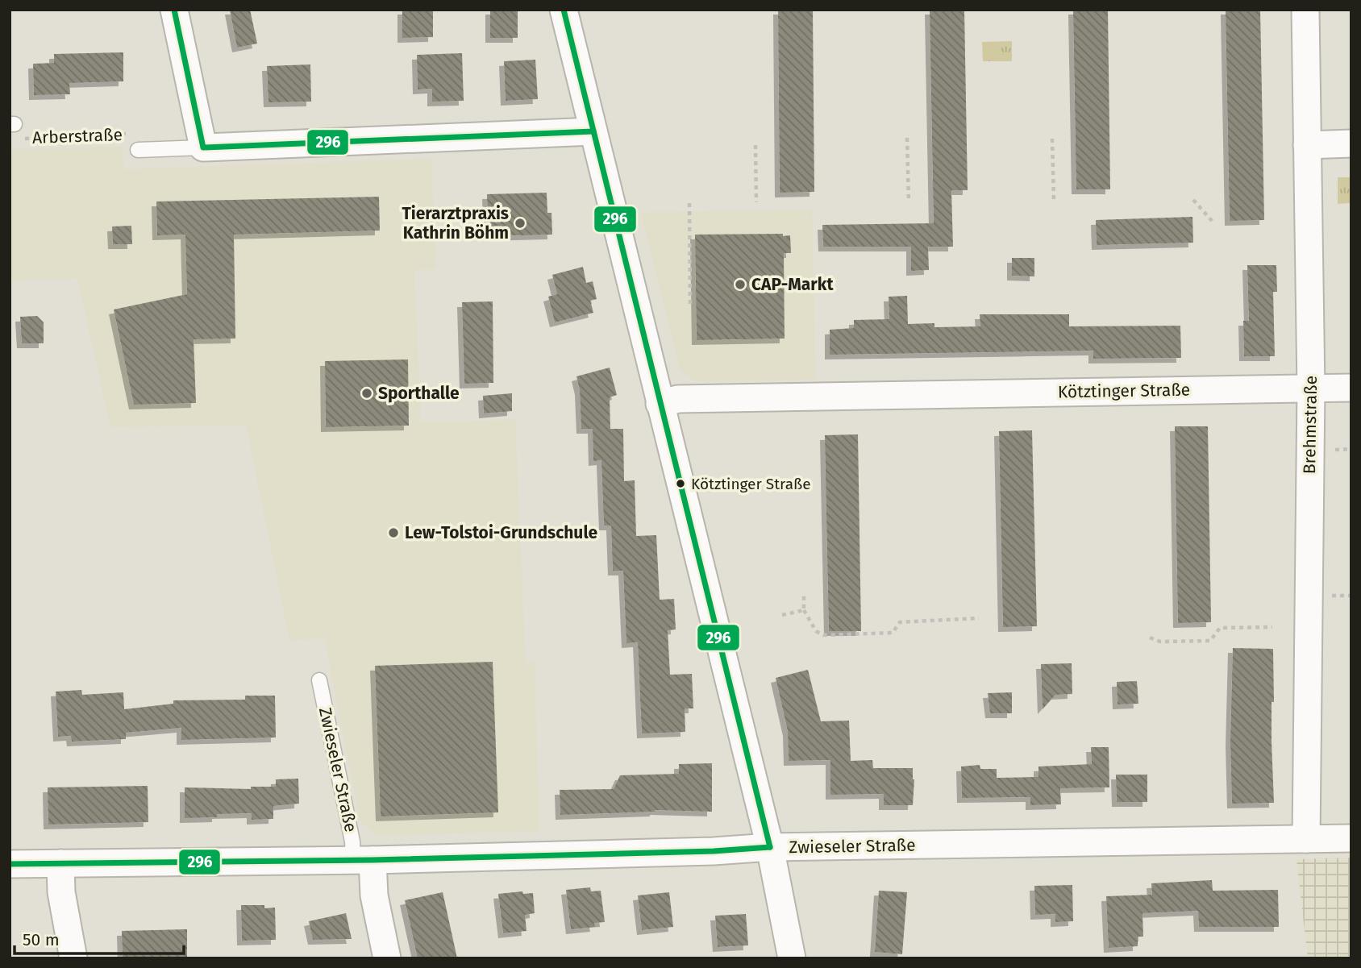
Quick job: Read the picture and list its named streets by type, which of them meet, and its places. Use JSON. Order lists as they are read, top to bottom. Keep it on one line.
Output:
{"streets":{"street":["Kötztinger Straße","Brehmstraße","Zwieseler Straße"],"lane":["Arberstraße"]},"crossings":[["Kötztinger Straße","Brehmstraße"],["Brehmstraße","Zwieseler Straße"]],"places":["Tierarztpraxis Kathrin Böhm","CAP-Markt","Sporthalle","Kötztinger Straße","Lew-Tolstoi-Grundschule"],"lines":["transit line 296"],"scale_bar":"50 m"}
